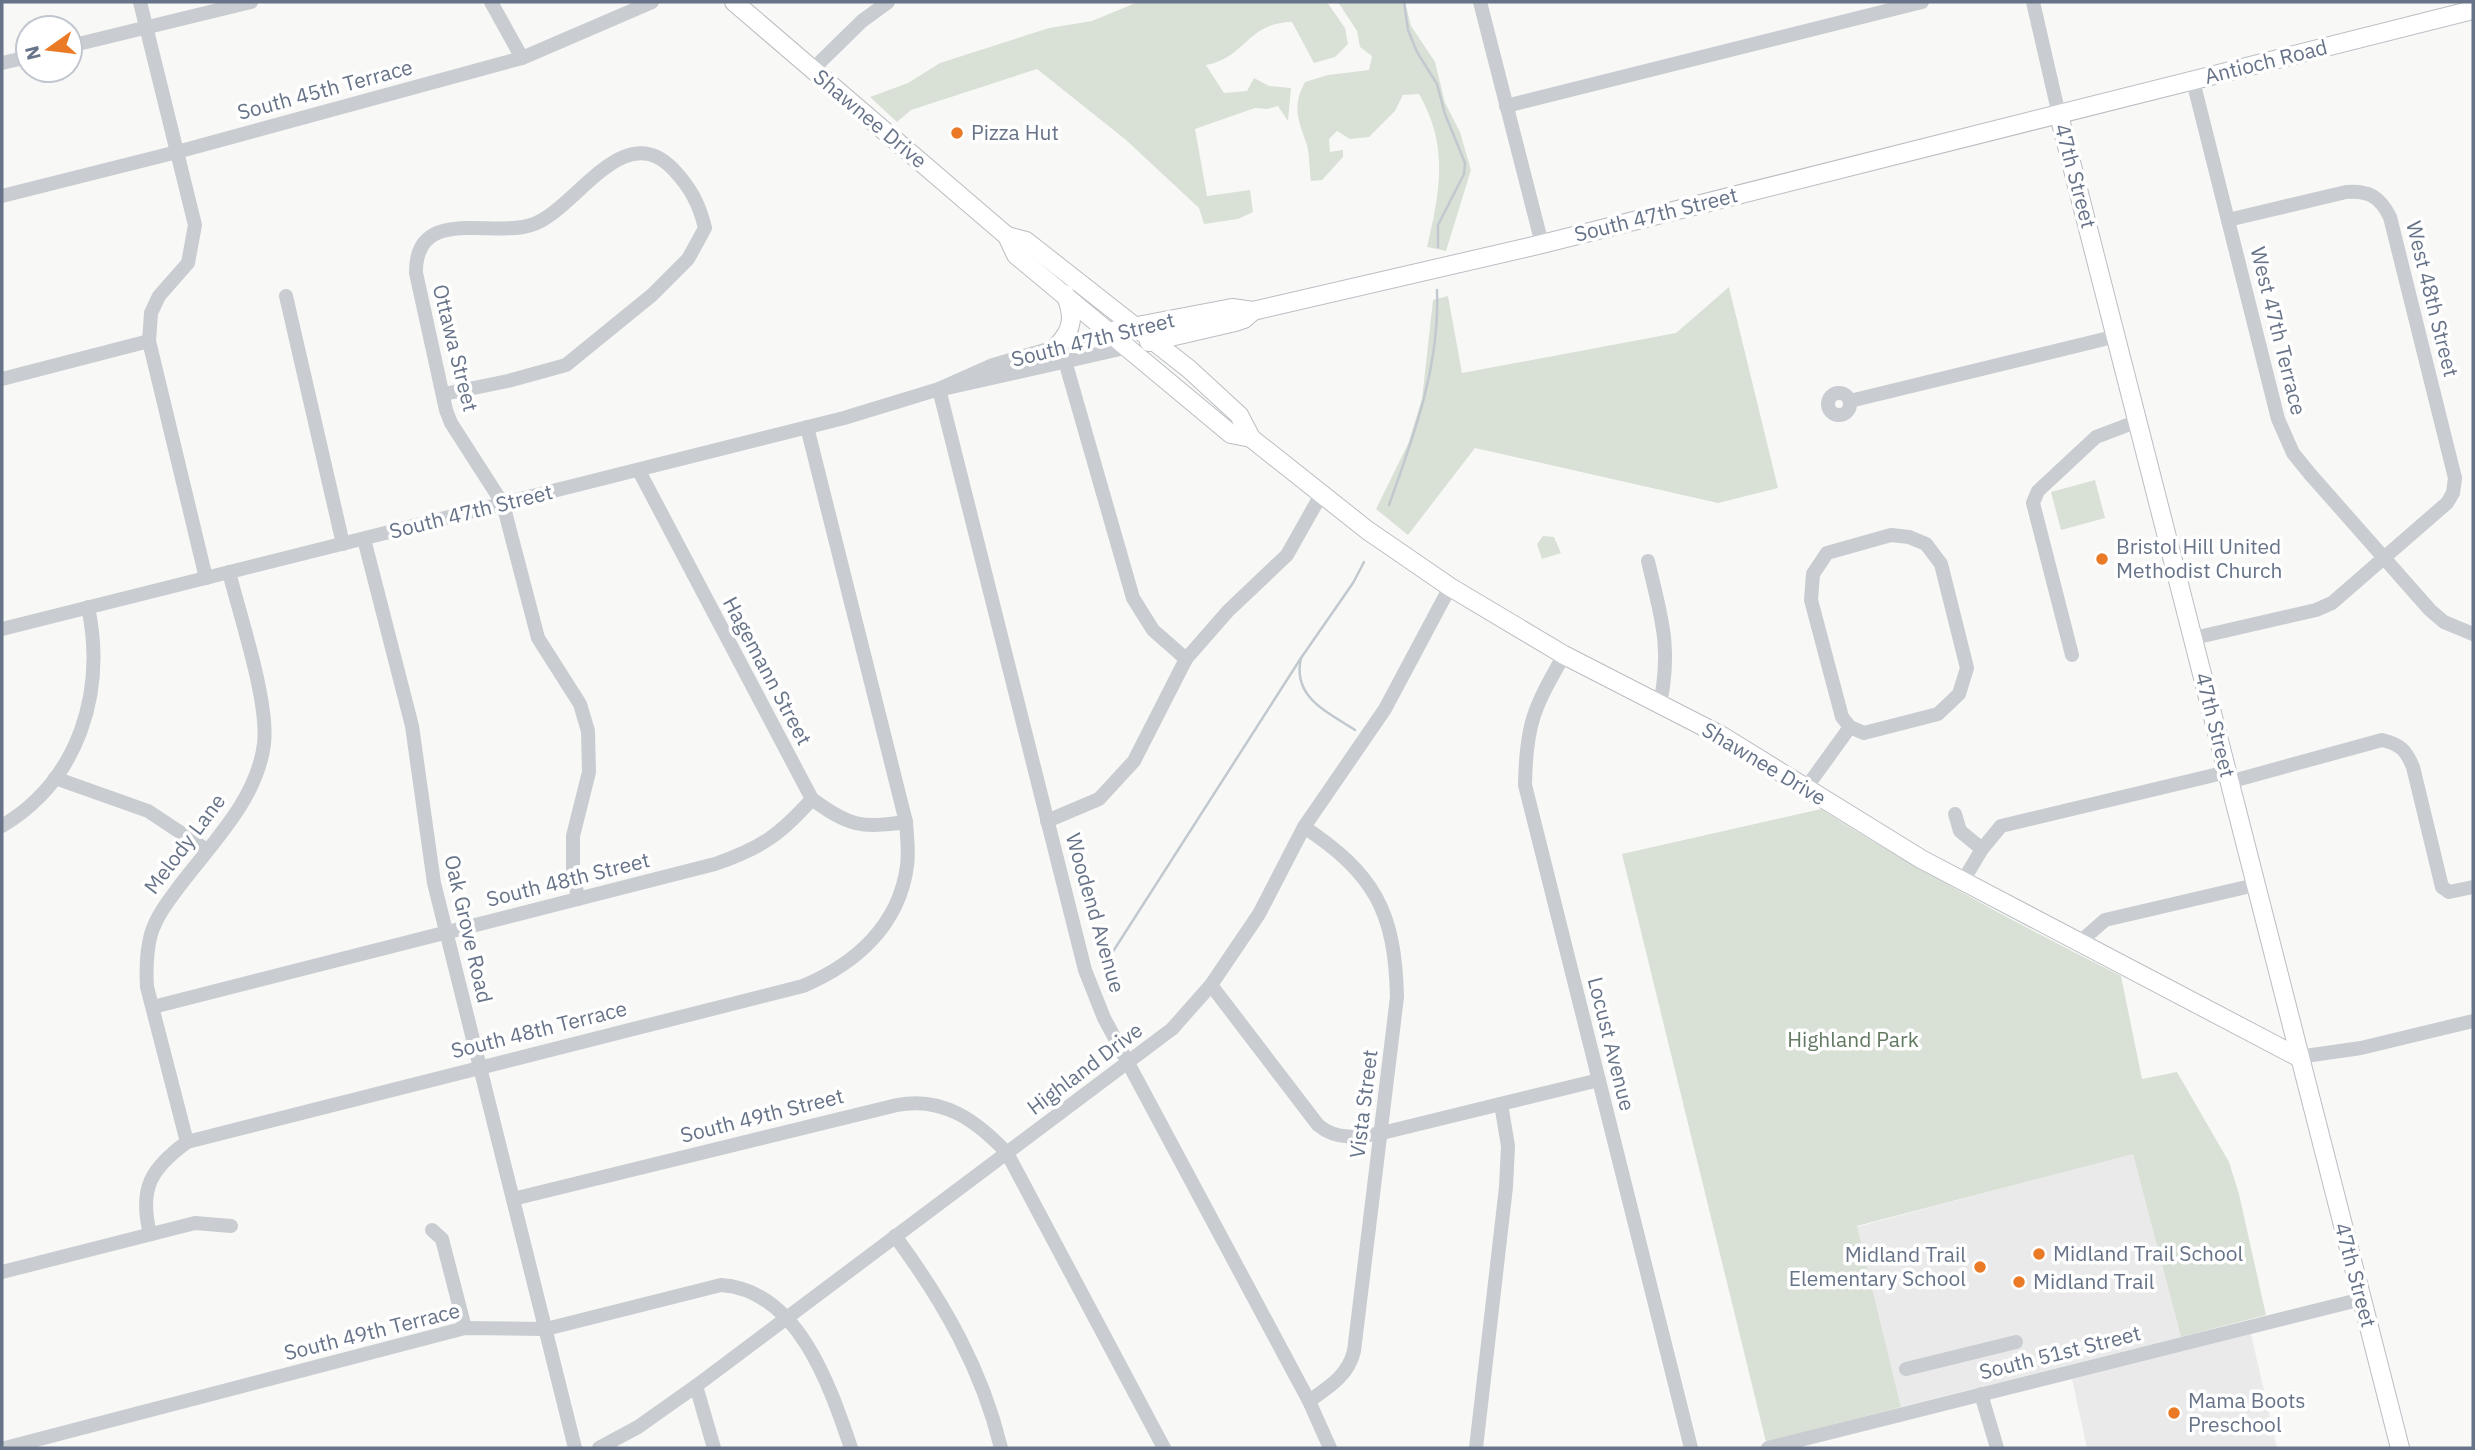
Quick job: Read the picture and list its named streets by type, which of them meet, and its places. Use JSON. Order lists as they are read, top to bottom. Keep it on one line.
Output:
{"streets":{"main road":["Antioch Road","Shawnee Drive","47th Street","South 47th Street"],"street":["South 45th Terrace","West 48th Street","West 47th Terrace","Ottawa Street","Hagemann Street","Melody Lane","South 48th Street","Woodend Avenue","Oak Grove Road","South 48th Terrace","Locust Avenue","Highland Drive","Vista Street","South 49th Street","South 49th Terrace","South 51st Street"]},"crossings":[["Antioch Road","47th Street"],["Antioch Road","South 47th Street"],["Antioch Road","West 47th Terrace"],["Shawnee Drive","47th Street"],["Shawnee Drive","South 47th Street"],["Shawnee Drive","Locust Avenue"],["Shawnee Drive","Highland Drive"],["47th Street","South 47th Street"],["47th Street","West 48th Street"],["47th Street","South 51st Street"],["South 47th Street","Ottawa Street"],["South 47th Street","Hagemann Street"],["South 47th Street","Melody Lane"],["South 47th Street","Woodend Avenue"],["South 47th Street","Oak Grove Road"],["South 47th Street","South 48th Terrace"],["West 48th Street","West 47th Terrace"],["Ottawa Street","South 48th Street"],["Hagemann Street","South 48th Street"],["Hagemann Street","South 48th Terrace"],["Melody Lane","South 48th Street"],["Melody Lane","South 48th Terrace"],["South 48th Street","Oak Grove Road"],["Woodend Avenue","Highland Drive"],["Woodend Avenue","Vista Street"],["Oak Grove Road","South 48th Terrace"],["Oak Grove Road","South 49th Street"],["Oak Grove Road","South 49th Terrace"],["Highland Drive","Vista Street"],["Highland Drive","South 49th Street"],["Highland Drive","South 49th Terrace"]],"parks":["Highland Park"],"places":["Pizza Hut","Bristol Hill United Methodist Church","Midland Trail School","Midland Trail Elementary School","Midland Trail","Mama Boots Preschool"],"north":"left"}
